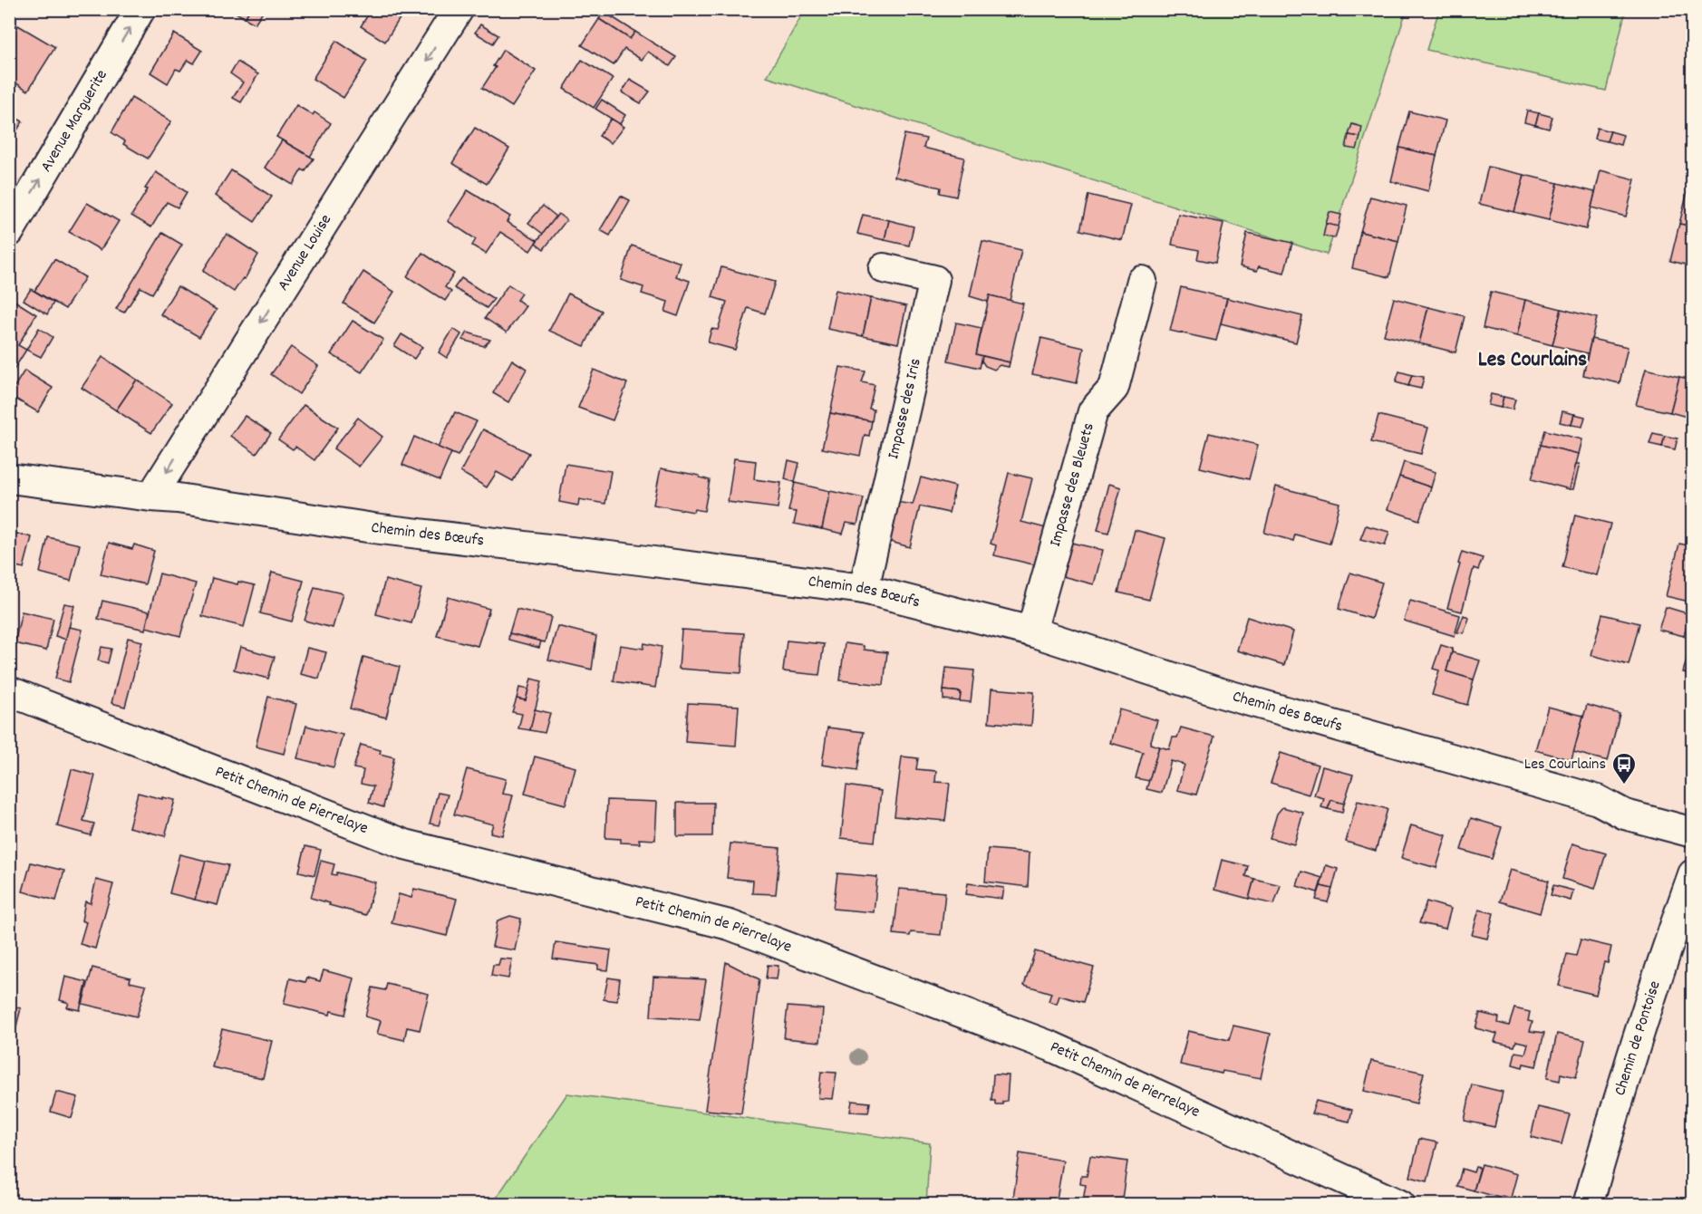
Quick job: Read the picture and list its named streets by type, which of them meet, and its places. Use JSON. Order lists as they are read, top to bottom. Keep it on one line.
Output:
{"streets":{"street":["Avenue Marguerite","Avenue Louise","Impasse des Iris","Impasse des Bleuets","Chemin des Bœufs","Petit Chemin de Pierrelaye","Chemin de Pontoise"]},"crossings":[["Avenue Louise","Chemin des Bœufs"],["Impasse des Iris","Chemin des Bœufs"],["Impasse des Bleuets","Chemin des Bœufs"]],"one_way":["Avenue Marguerite","Avenue Louise"],"districts":["Les Courlains"],"places":{"bus stop":["Les Courlains"]}}
